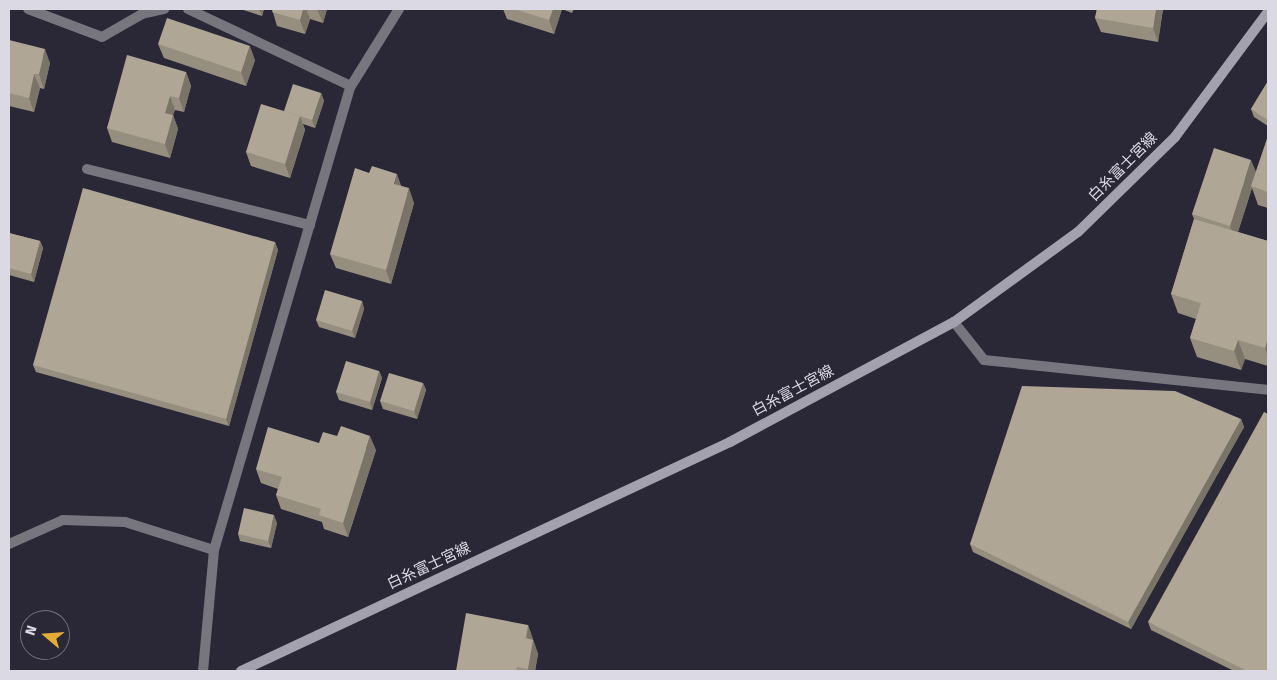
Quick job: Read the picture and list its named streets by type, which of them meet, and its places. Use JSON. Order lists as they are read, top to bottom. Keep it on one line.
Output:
{"streets":{"main road":["白糸富士宮線"]},"north":"left"}
